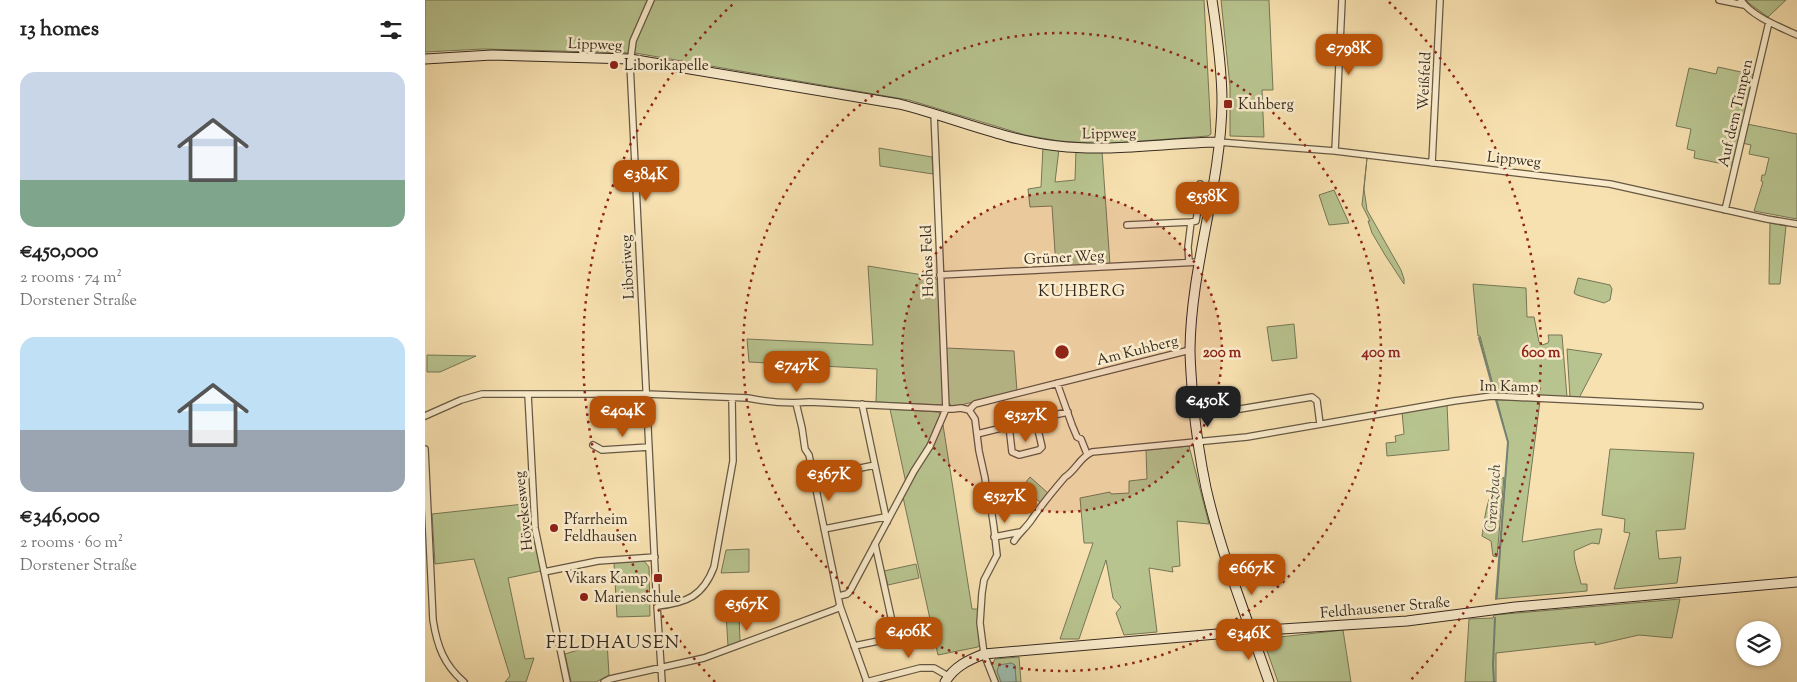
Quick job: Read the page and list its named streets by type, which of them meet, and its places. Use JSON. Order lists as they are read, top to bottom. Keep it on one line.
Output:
{"streets":{"main road":["Lippweg","Feldhausener Straße"],"street":["Weißfeld","Auf dem Timpen","Grüner Weg","Hohes Feld","Liboriweg","Am Kuhberg","Im Kamp","Hövekesweg"]},"crossings":[["Lippweg","Weißfeld"],["Lippweg","Auf dem Timpen"],["Lippweg","Hohes Feld"],["Lippweg","Liboriweg"],["Grüner Weg","Hohes Feld"],["Hohes Feld","Am Kuhberg"],["Liboriweg","Am Kuhberg"],["Am Kuhberg","Hövekesweg"]],"districts":["KUHBERG","FELDHAUSEN"],"water":["Grenzbach"],"places":{"other":["Liborikapelle","Pfarrheim Feldhausen","Marienschule"],"transit":["Kuhberg","Vikars Kamp"]},"page":{"heading":"13 homes","price":["€798K","€384K","€558K","€747K","€450K","€404K","€527K","€367K","€527K","€667K","€567K","€406K","€346K"],"list":[{"name":"€450,000","note":"2 rooms · 74 m² · Dorstener Straße"},{"name":"€346,000","note":"2 rooms · 60 m² · Dorstener Straße"}]},"rings":["200 m","400 m","600 m"]}
